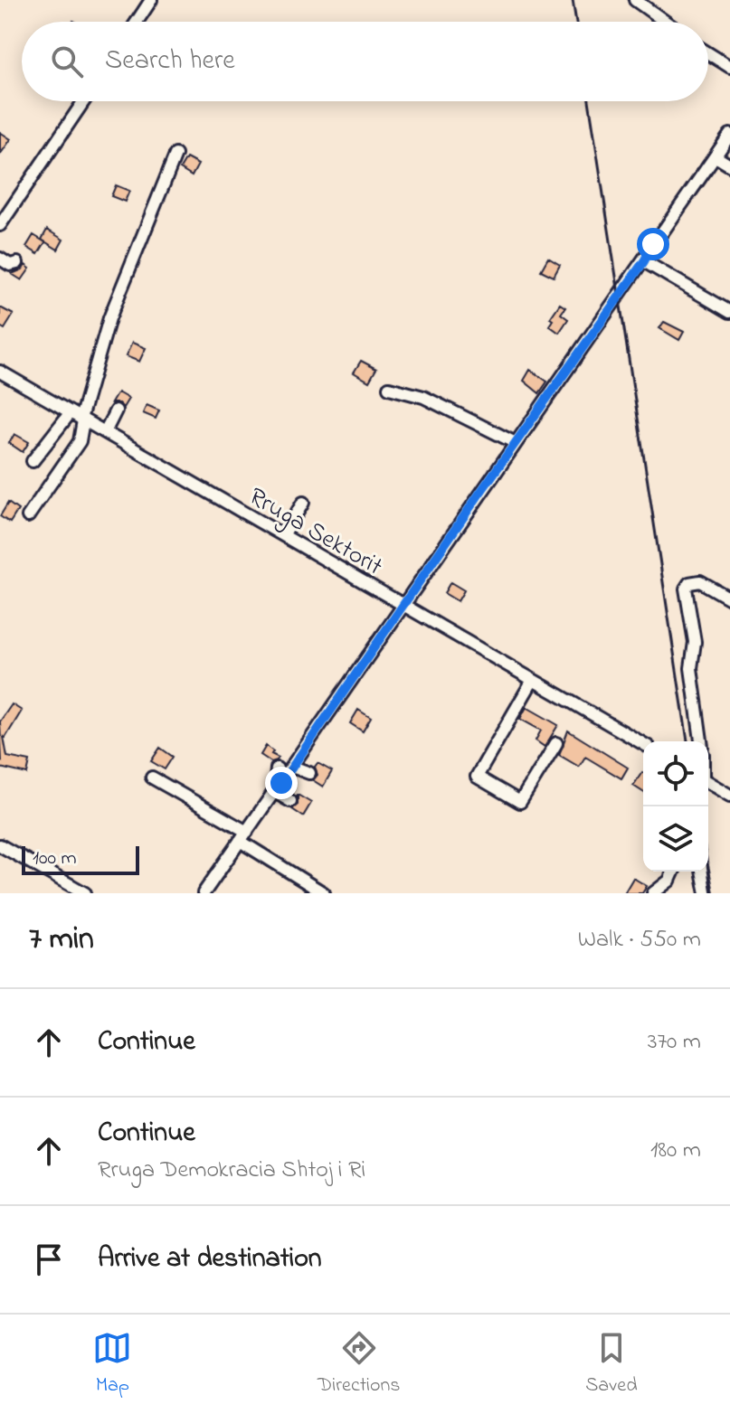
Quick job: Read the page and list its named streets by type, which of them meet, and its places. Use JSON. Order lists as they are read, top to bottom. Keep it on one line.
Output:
{"streets":{"street":["Rruga Sektorit"]},"scale_bar":"100 m","page":{"search":"Search here","scale":"100 m","heading":["7 min","Walk · 550 m"],"list":[["Continue","370 m"],["Continue","Rruga Demokracia Shtoj i Ri","180 m"],"Arrive at destination"],"nav":["Map","Directions","Saved"]}}
